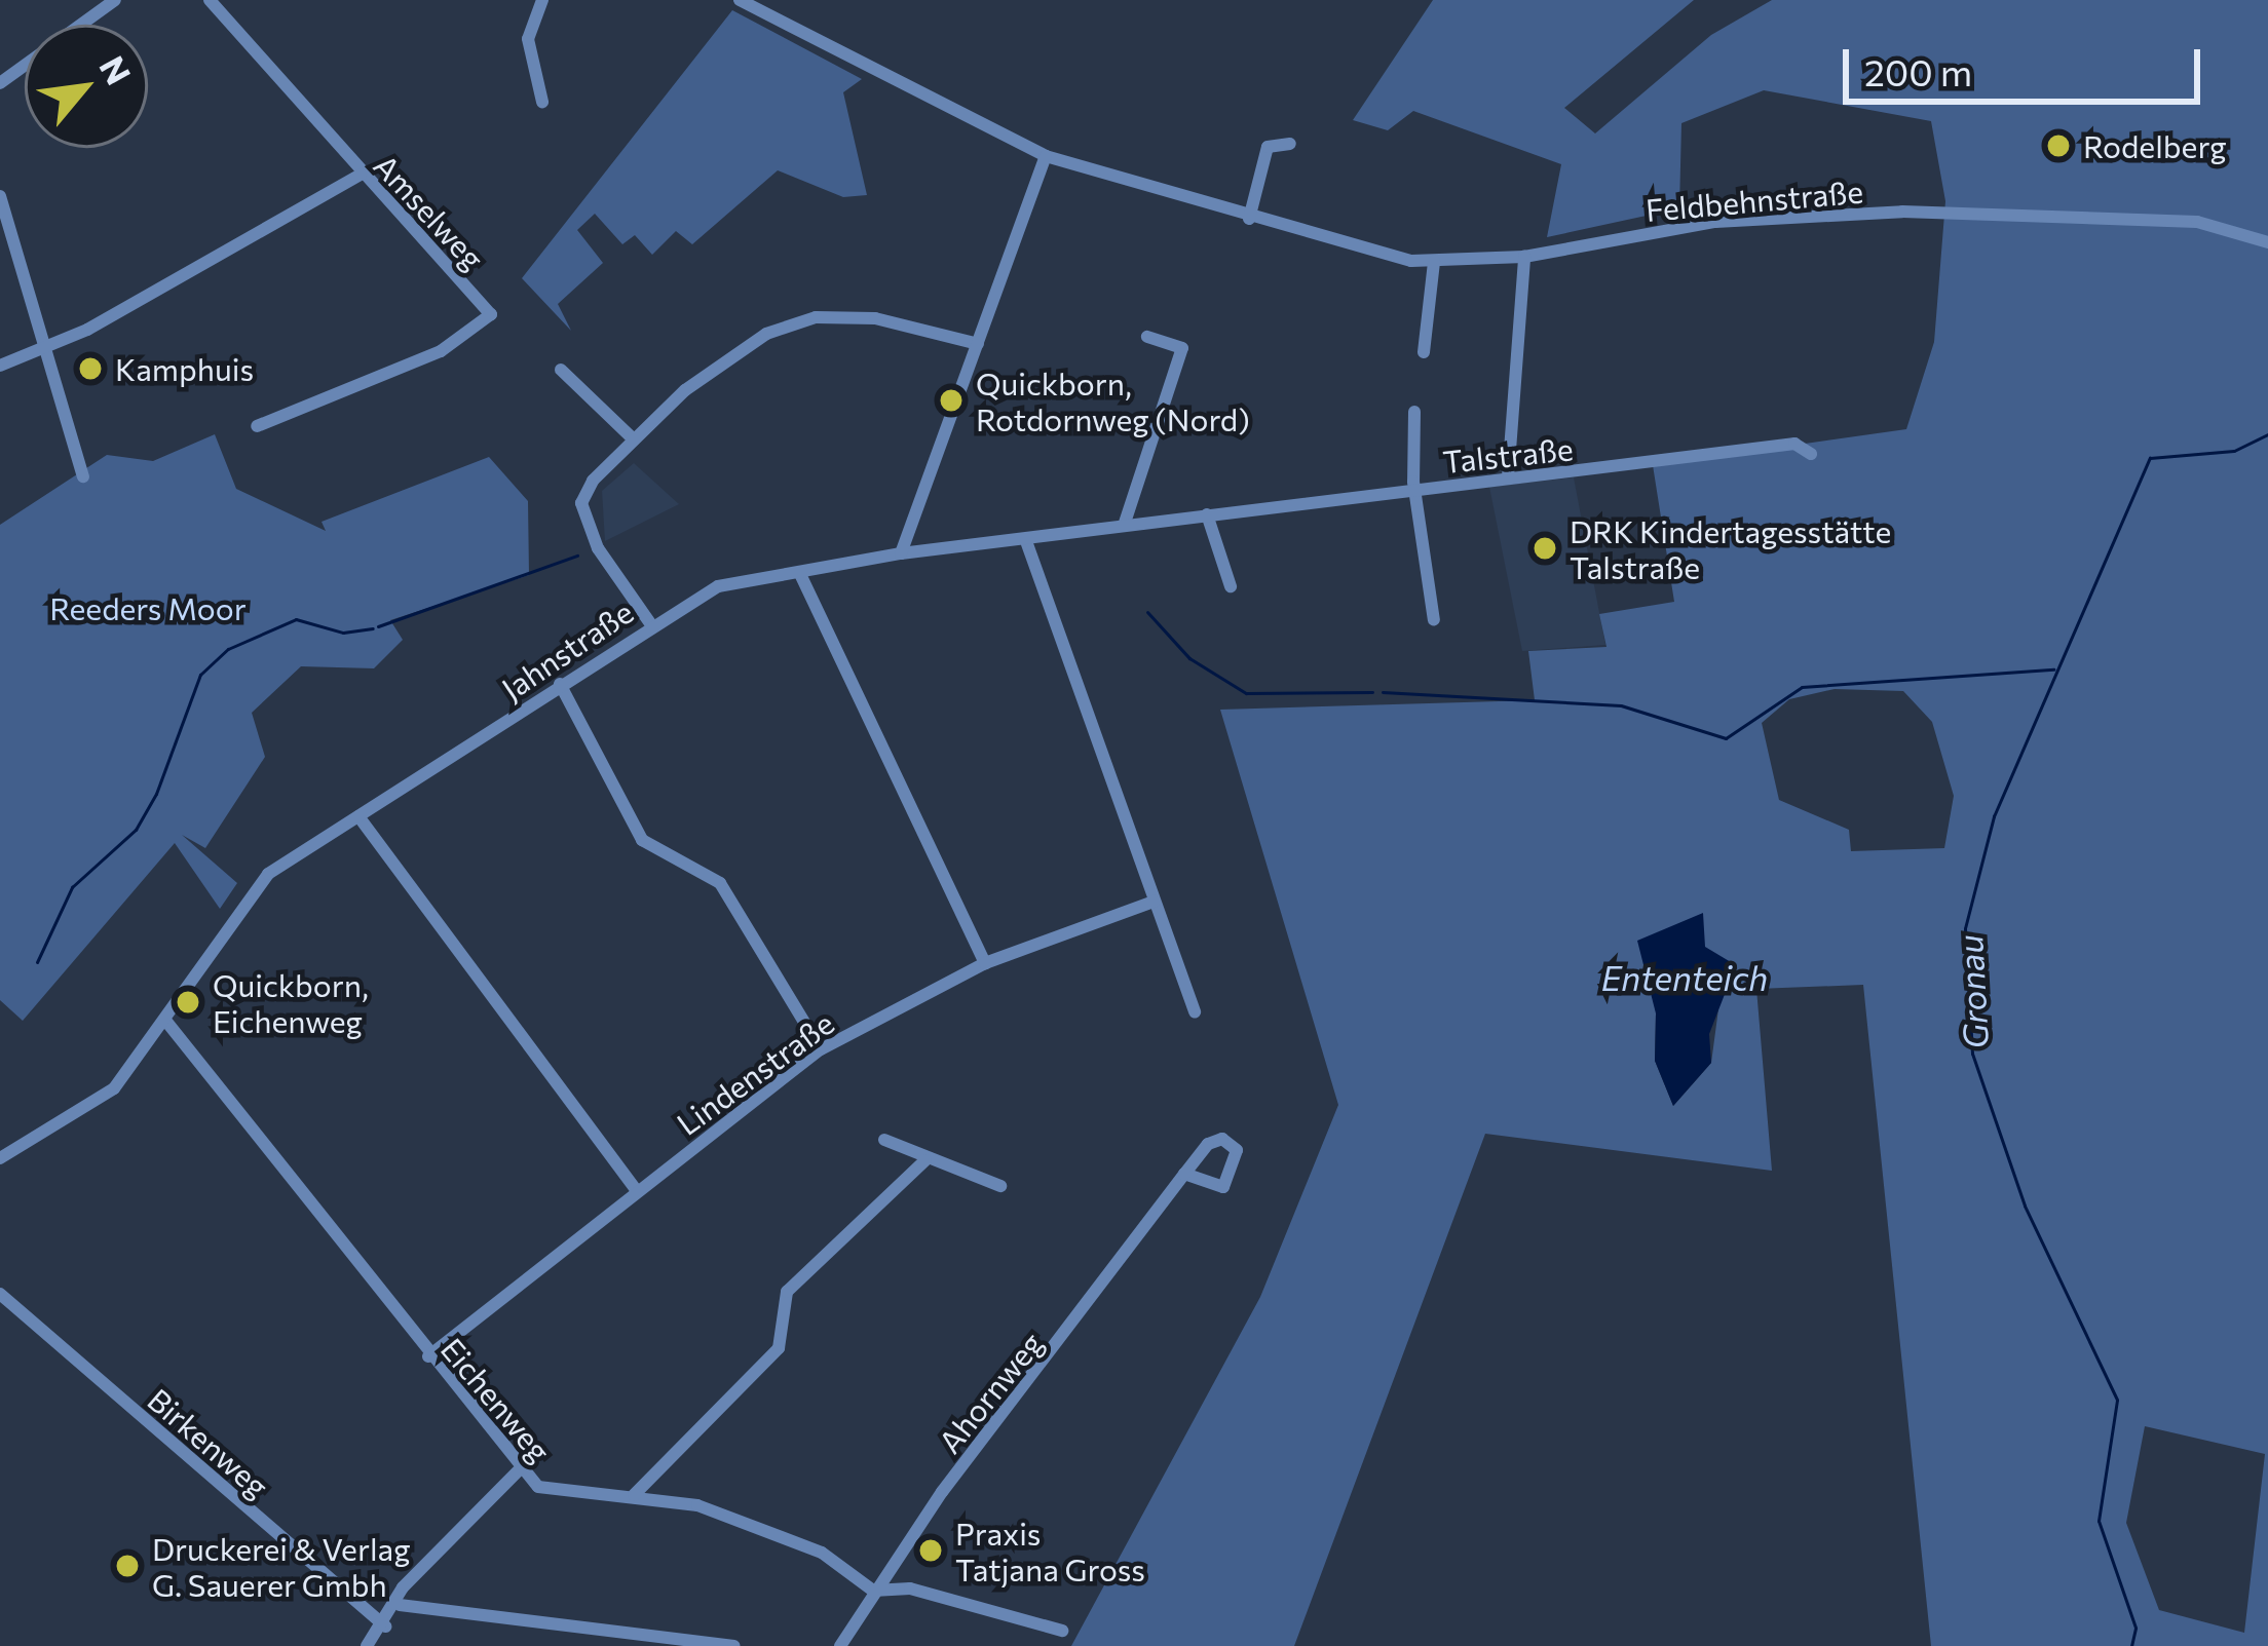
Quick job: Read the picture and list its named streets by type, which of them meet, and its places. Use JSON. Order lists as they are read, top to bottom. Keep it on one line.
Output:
{"streets":{"street":["Feldbehnstraße","Amselweg","Talstraße","Jahnstraße","Lindenstraße","Ahornweg","Eichenweg","Birkenweg"]},"crossings":[["Talstraße","Jahnstraße"],["Jahnstraße","Eichenweg"],["Lindenstraße","Eichenweg"],["Ahornweg","Eichenweg"]],"water":["Ententeich","Gronau"],"parks":["Reeders Moor"],"places":["Rodelberg","Kamphuis","Quickborn, Rotdornweg (Nord)","DRK Kindertagesstätte Talstraße","Quickborn, Eichenweg","Praxis Tatjana Gross","Druckerei & Verlag G. Sauerer Gmbh"],"scale_bar":"200 m","north":"top right"}
